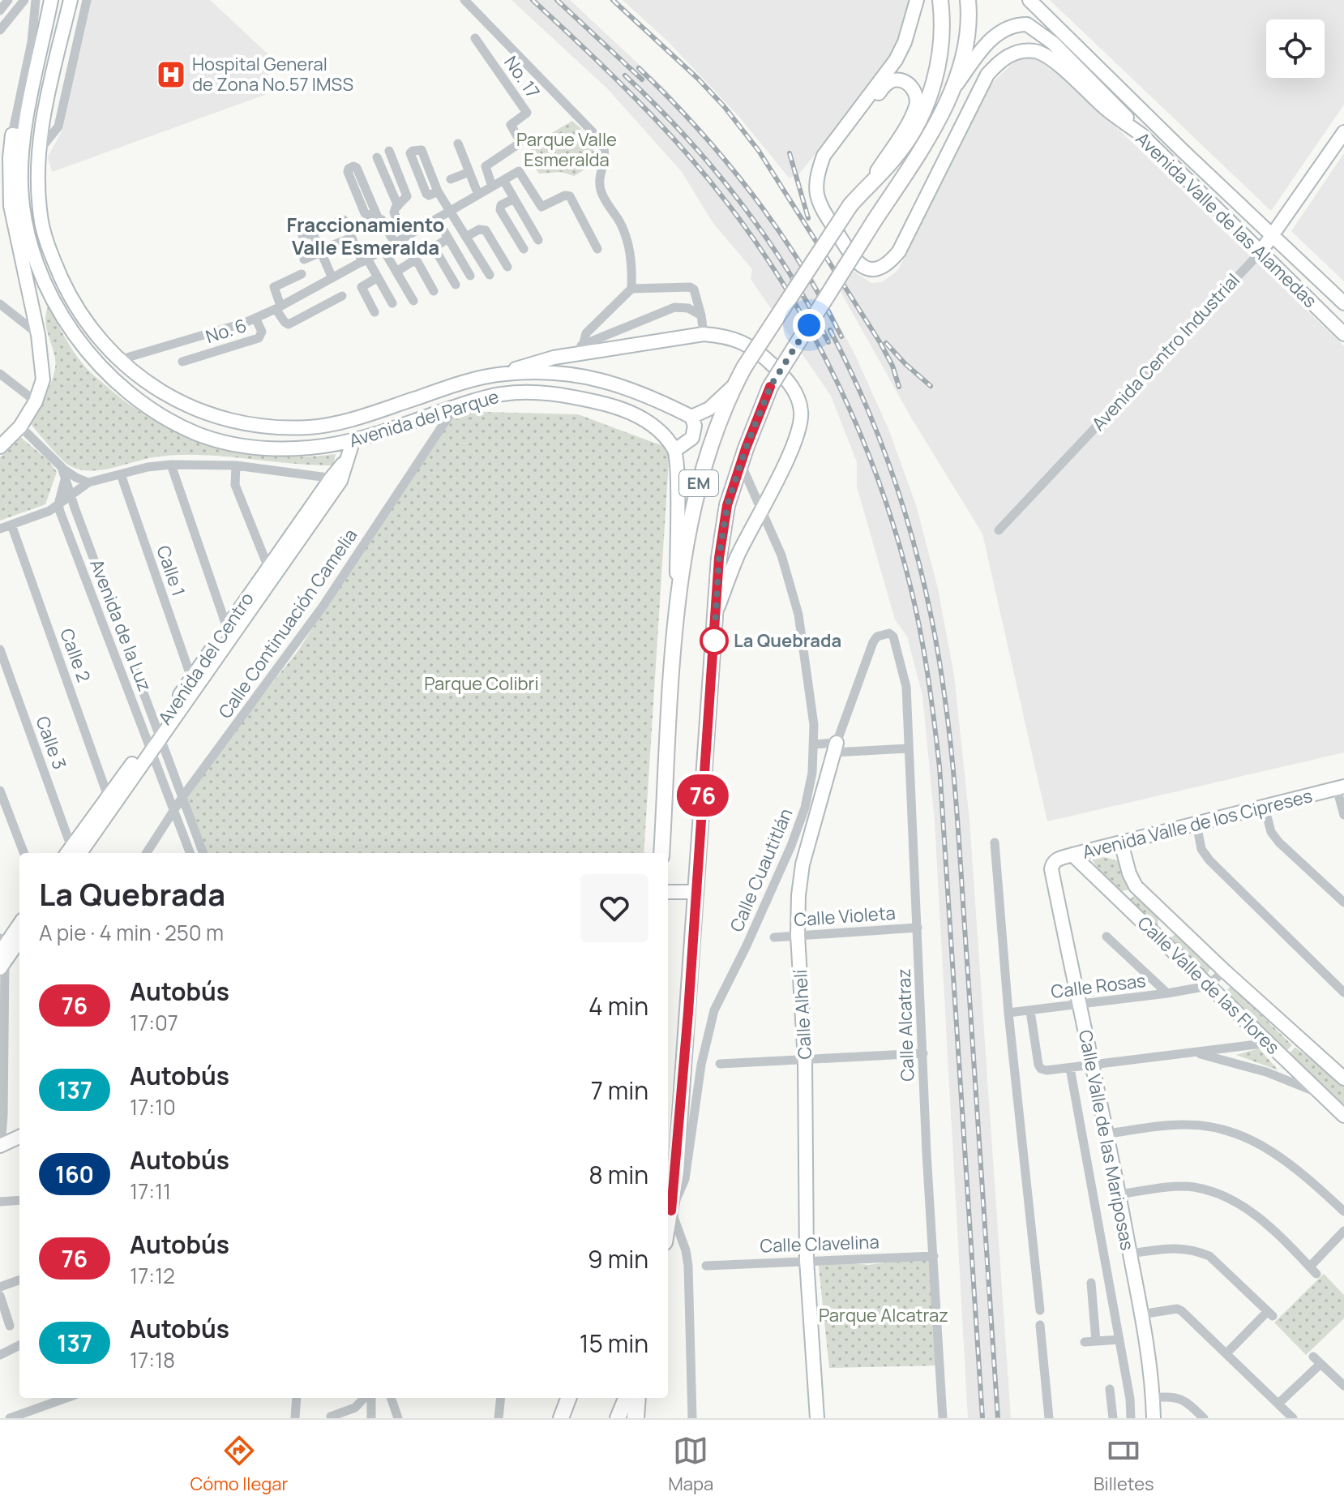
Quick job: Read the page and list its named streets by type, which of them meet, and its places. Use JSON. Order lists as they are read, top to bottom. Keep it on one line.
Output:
{"streets":{"main road":["Avenida Valle de las Alamedas","Avenida Centro Industrial","Avenida del Parque","EM","Avenida del Centro","Avenida Valle de los Cipreses","Calle Valle de las Flores","Calle Alhelí","Calle Valle de las Mariposas"],"street":["No. 17","No. 6","Calle 1","Calle Continuación Camelia","Avenida de la Luz","Calle 2","Calle 3","Calle Cuautitlán","Calle Violeta","Calle Rosas","Calle Alcatraz","Calle Clavelina"]},"crossings":[["Avenida Valle de las Alamedas","Avenida Centro Industrial"],["Avenida del Parque","Calle Continuación Camelia"],["Avenida del Parque","Avenida del Centro"],["EM","Calle Cuautitlán"],["Calle 1","Avenida del Centro"],["Calle Continuación Camelia","Avenida de la Luz"],["Avenida de la Luz","Avenida del Centro"],["Calle 2","Avenida del Centro"],["Avenida del Centro","Calle 3"],["Avenida Valle de los Cipreses","Calle Valle de las Flores"],["Avenida Valle de los Cipreses","Calle Valle de las Mariposas"],["Calle Violeta","Calle Alhelí"],["Calle Violeta","Calle Alcatraz"],["Calle Valle de las Flores","Calle Rosas"],["Calle Rosas","Calle Valle de las Mariposas"],["Calle Alhelí","Calle Alcatraz"],["Calle Alhelí","Calle Clavelina"],["Calle Alcatraz","Calle Clavelina"]],"districts":["Fraccionamiento Valle Esmeralda"],"parks":["Parque Valle Esmeralda","Parque Colibri","Parque Alcatraz"],"places":{"hospital":["Hospital General de Zona No.57 IMSS"],"other":["La Quebrada"]},"lines":["bus line 76"],"page":{"on_map":"76","heading":["La Quebrada","A pie · 4 min · 250 m"],"list":[{"mark":"76","name":"Autobús","note":"17:07","value":"4 min"},{"mark":"137","name":"Autobús","note":"17:10","value":"7 min"},{"mark":"160","name":"Autobús","note":"17:11","value":"8 min"},{"mark":"76","name":"Autobús","note":"17:12","value":"9 min"},{"mark":"137","name":"Autobús","note":"17:18","value":"15 min"}],"tabs":["Cómo llegar","Mapa","Billetes"]}}
